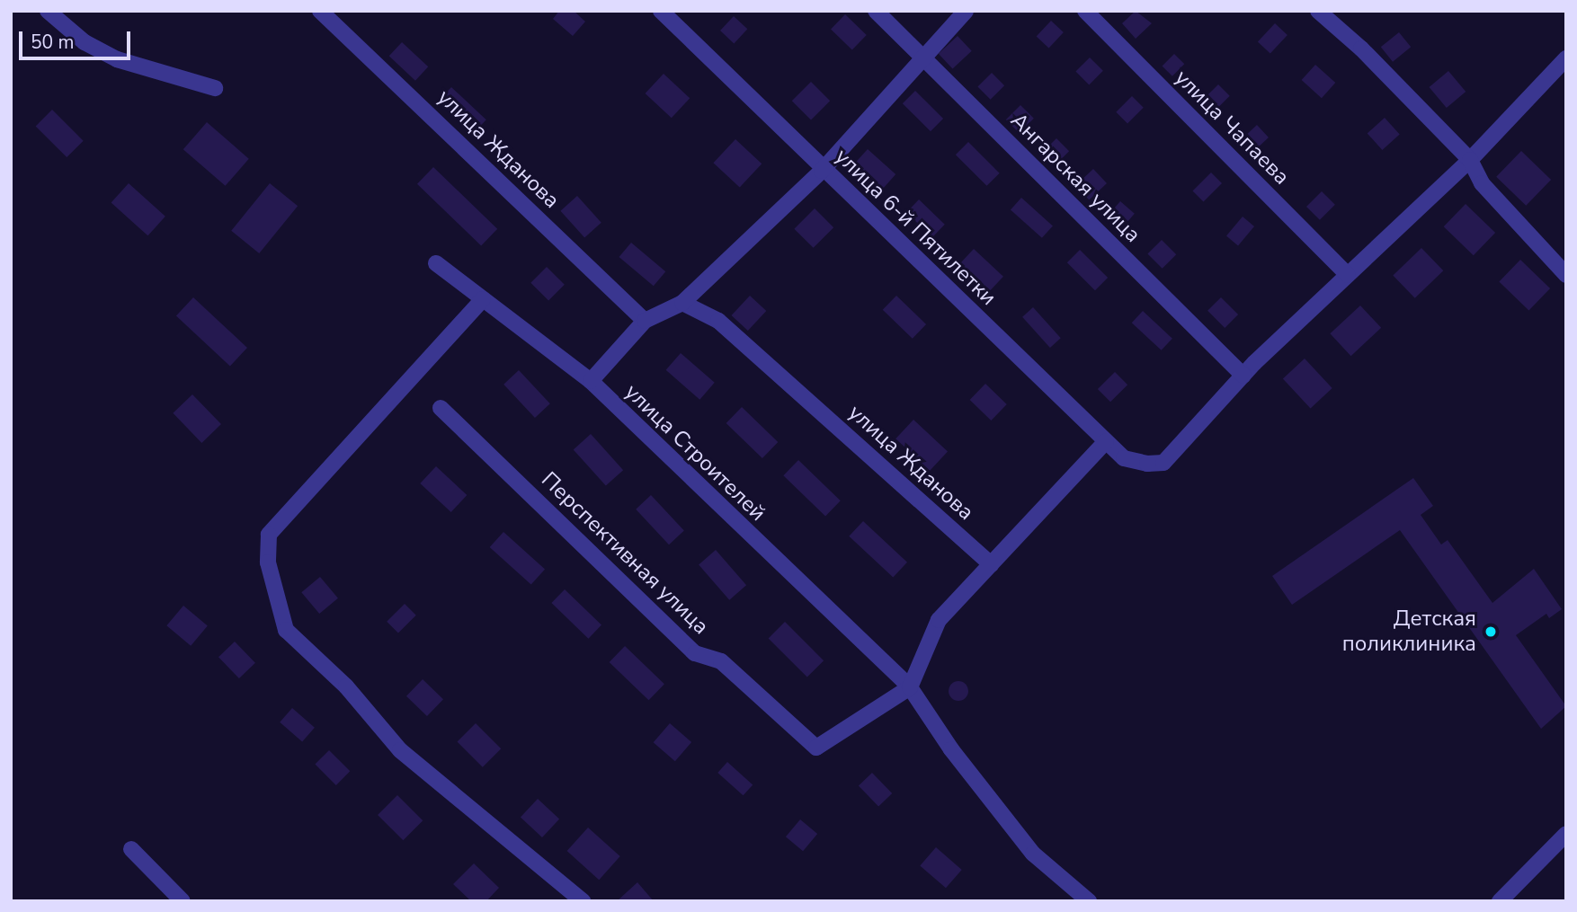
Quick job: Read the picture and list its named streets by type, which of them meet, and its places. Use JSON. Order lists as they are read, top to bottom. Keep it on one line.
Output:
{"streets":{"street":["улица Чапаева","улица Жданова","Ангарская улица","улица 6-й Пятилетки","улица Строителей","Перспективная улица"]},"crossings":[["Ангарская улица","улица 6-й Пятилетки"],["улица Строителей","Перспективная улица"]],"places":["Детская поликлиника"],"scale_bar":"50 m"}
